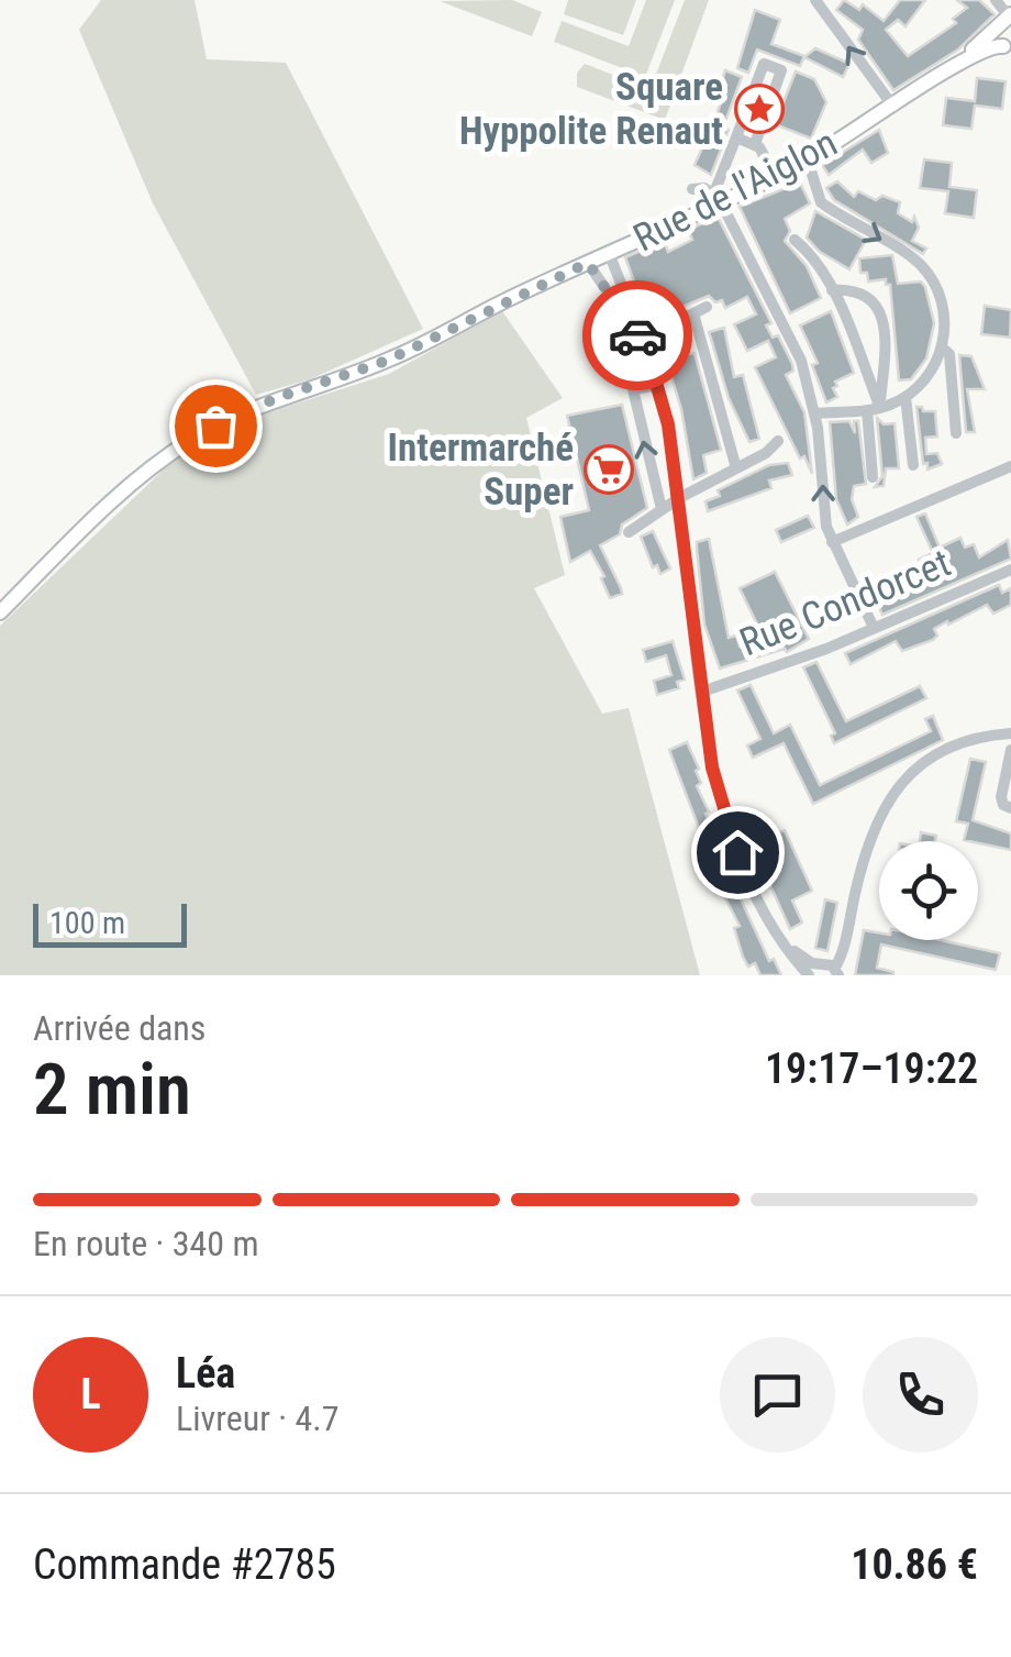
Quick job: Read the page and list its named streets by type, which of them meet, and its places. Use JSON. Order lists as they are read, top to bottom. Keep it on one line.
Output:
{"streets":{"main road":["Rue de l'Aiglon"],"street":["Rue Condorcet"]},"places":{"place":["Square Hyppolite Renaut"],"supermarket":["Intermarché Super"]},"scale_bar":"100 m","page":{"scale":"100 m","heading":["2 min","Arrivée dans","19:17–19:22"],"panel":["Léa","Livreur · 4.7","Commande #2785","10.86 €"],"bar":"En route · 340 m","round":"L"}}
